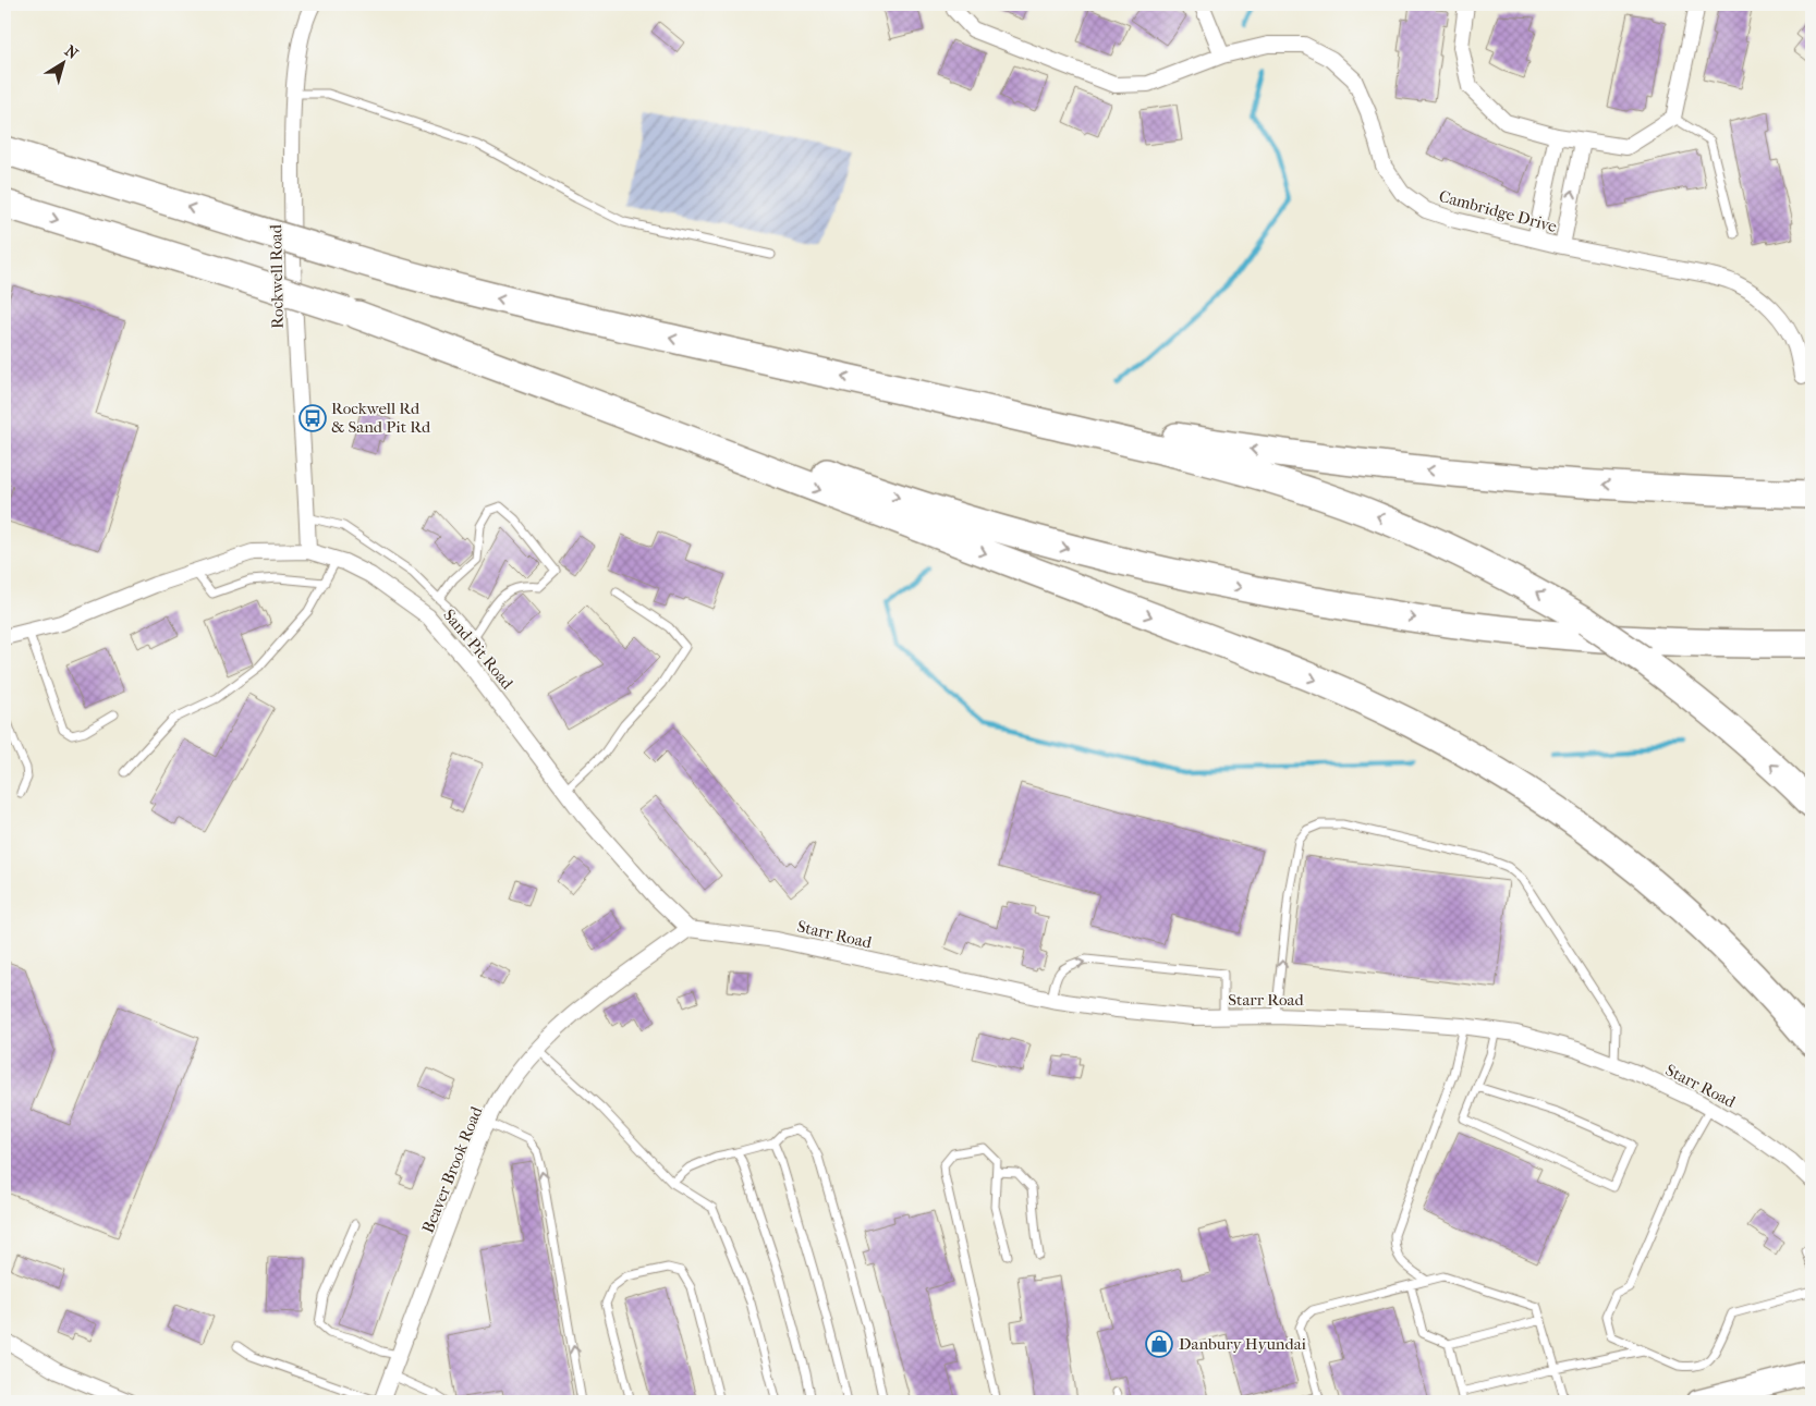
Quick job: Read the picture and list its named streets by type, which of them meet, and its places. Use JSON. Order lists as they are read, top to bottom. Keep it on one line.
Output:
{"streets":{"street":["Cambridge Drive","Rockwell Road","Sand Pit Road","Starr Road","Beaver Brook Road"]},"crossings":[["Rockwell Road","Sand Pit Road"],["Sand Pit Road","Starr Road"],["Sand Pit Road","Beaver Brook Road"],["Starr Road","Beaver Brook Road"]],"places":{"bus stop":["Rockwell Rd & Sand Pit Rd"],"shop":["Danbury Hyundai"]},"north":"top right"}
